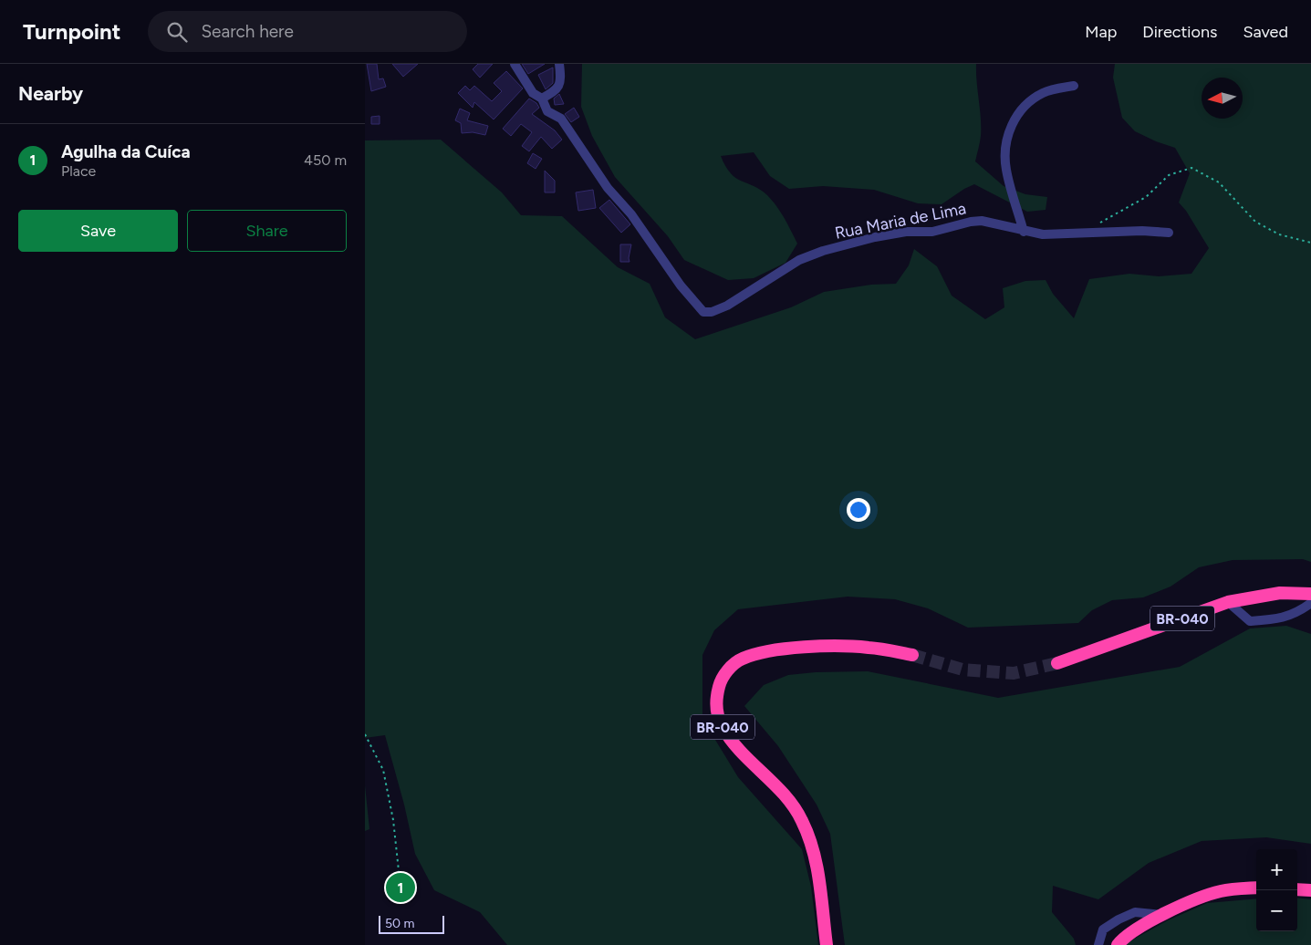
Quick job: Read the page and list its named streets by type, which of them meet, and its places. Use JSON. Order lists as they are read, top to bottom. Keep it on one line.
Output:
{"streets":{"highway":["BR-040"],"street":["Rua Maria de Lima"]},"scale_bar":"50 m","north":"left","page":{"header":"Turnpoint","search":"Search here","nav":["Map","Directions","Saved"],"heading":"Nearby","list":[{"mark":"1","name":"Agulha da Cuíca","note":"Place","value":"450 m"}],"buttons":["Save","Share"],"map_buttons":["+","−"],"pins":"1","scale":"50 m"}}
